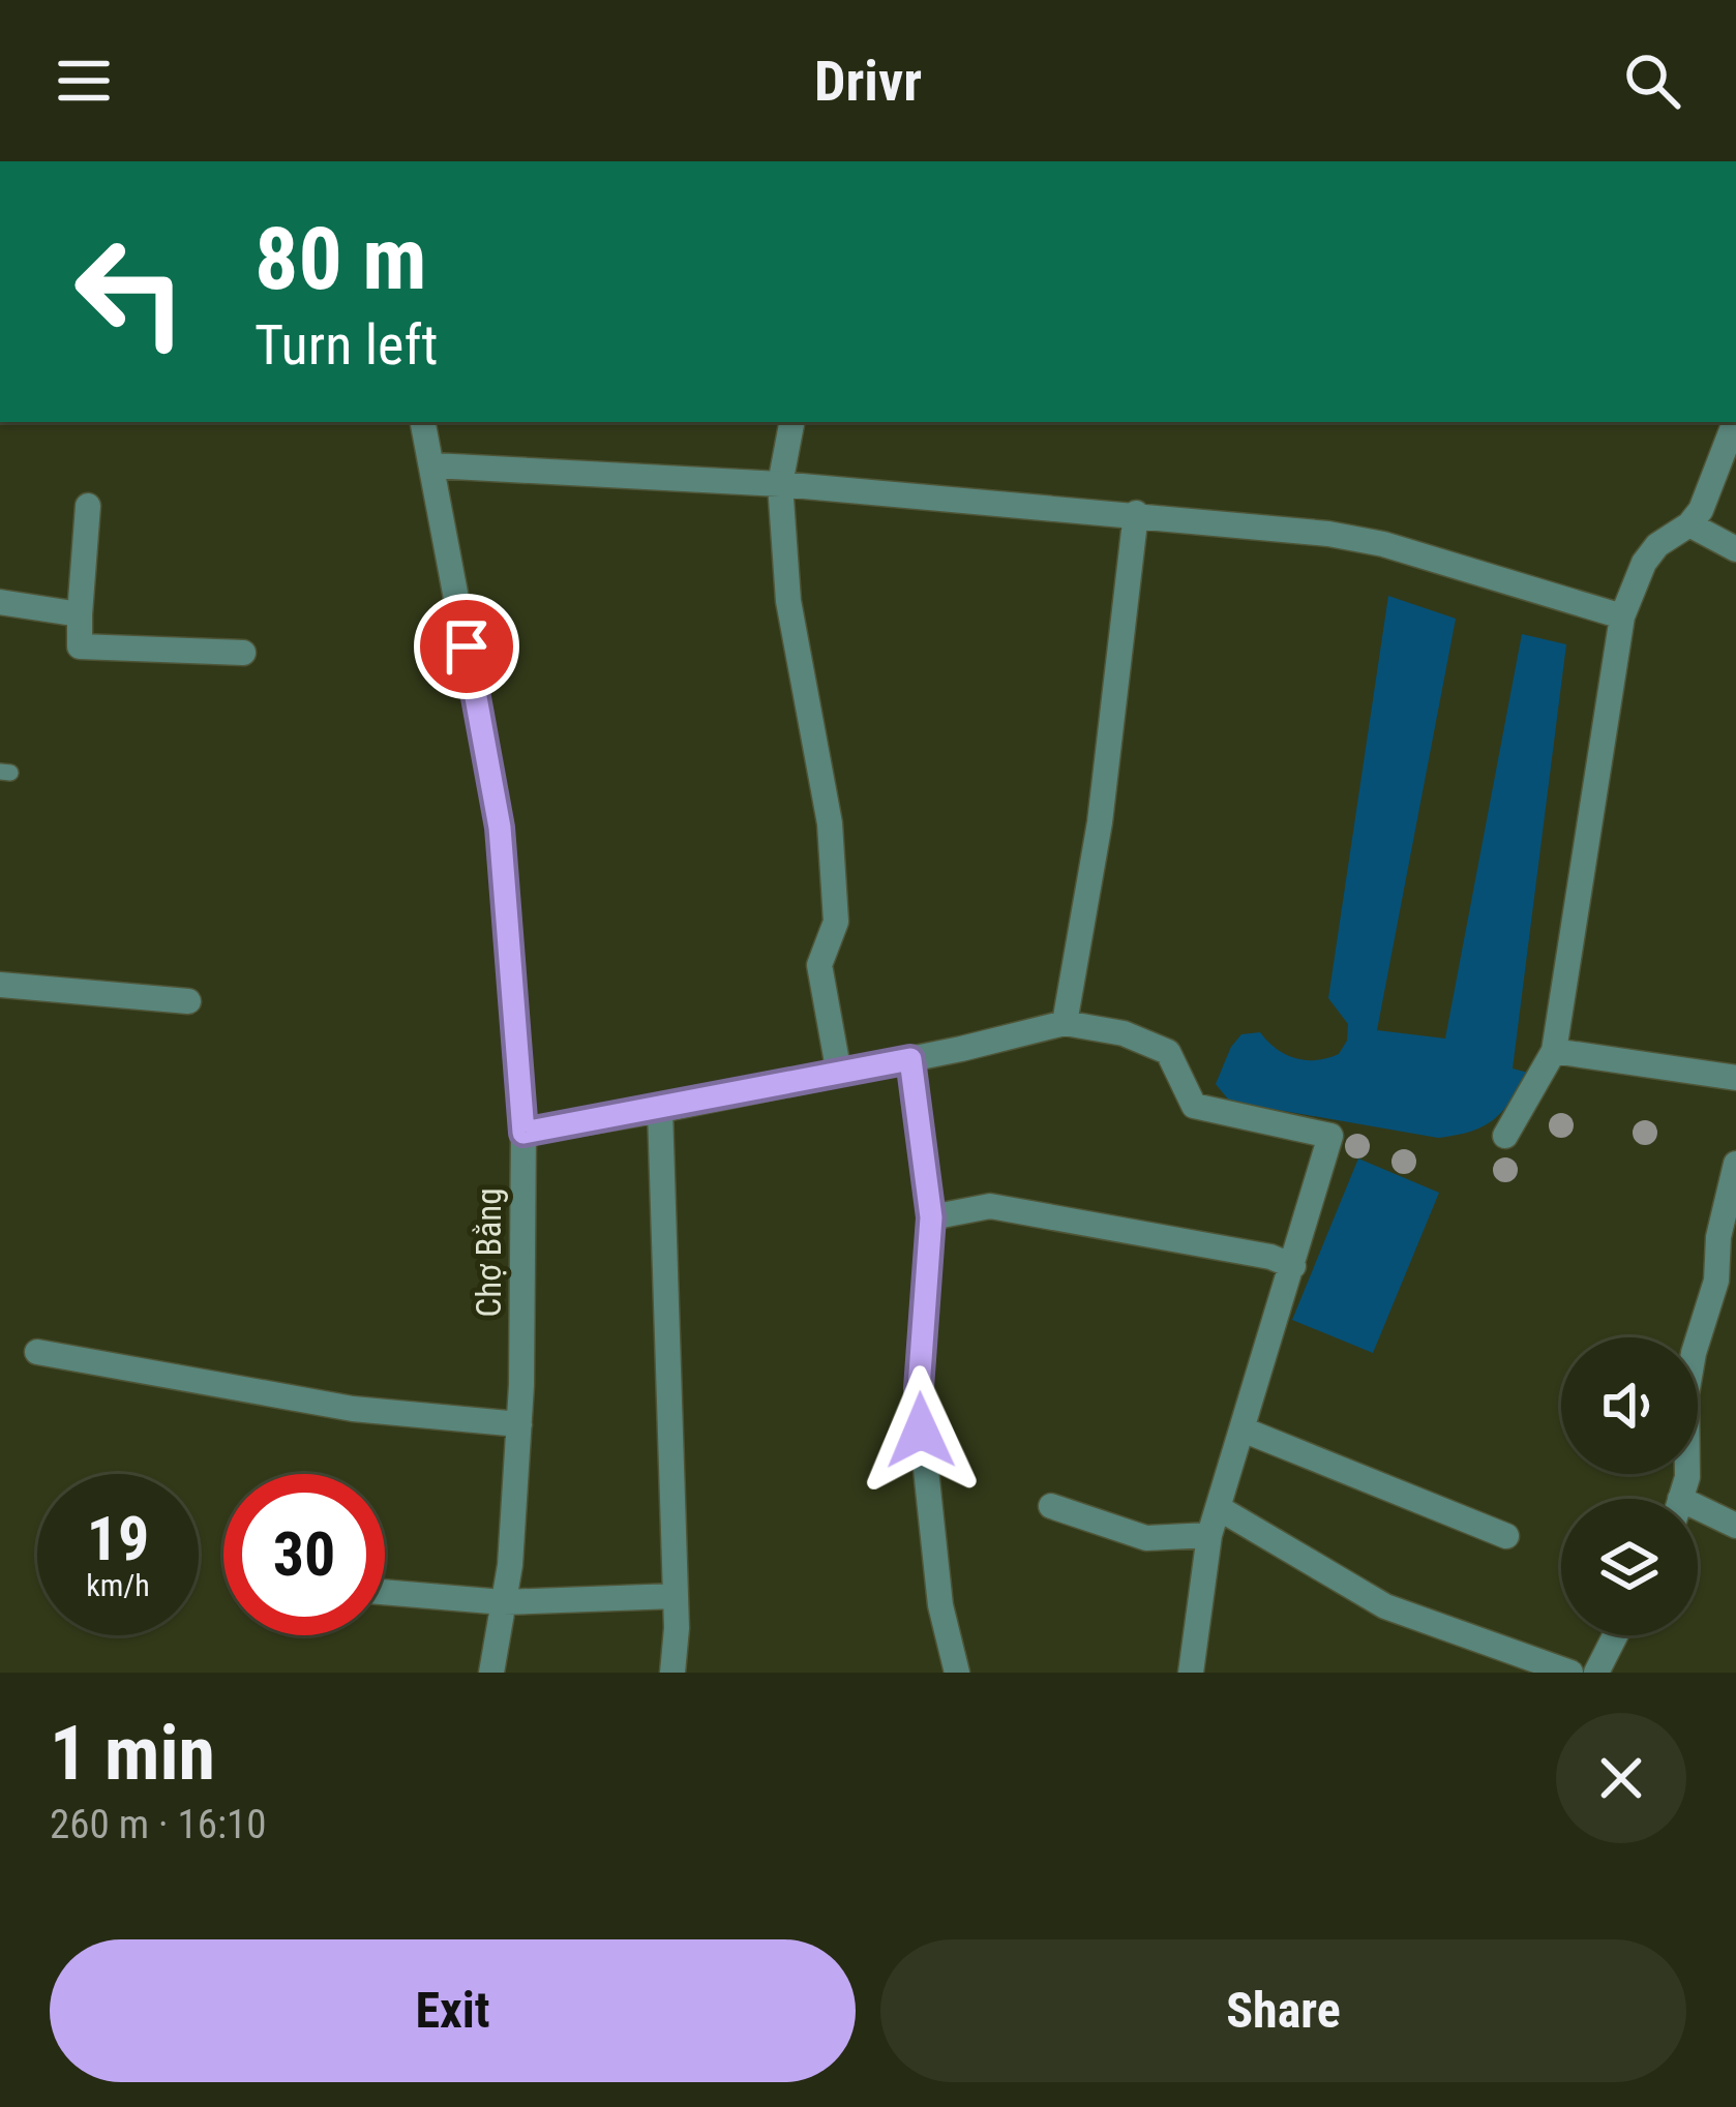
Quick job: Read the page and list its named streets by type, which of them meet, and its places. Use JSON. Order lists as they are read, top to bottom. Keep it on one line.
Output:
{"streets":{"street":["Chợ Bằng"]},"page":{"header":"Drivr","turn":["80 m","Turn left"],"speed":"19 km/h","limit":"30","heading":["1 min","260 m · 16:10"],"buttons":["Exit","Share"]}}
